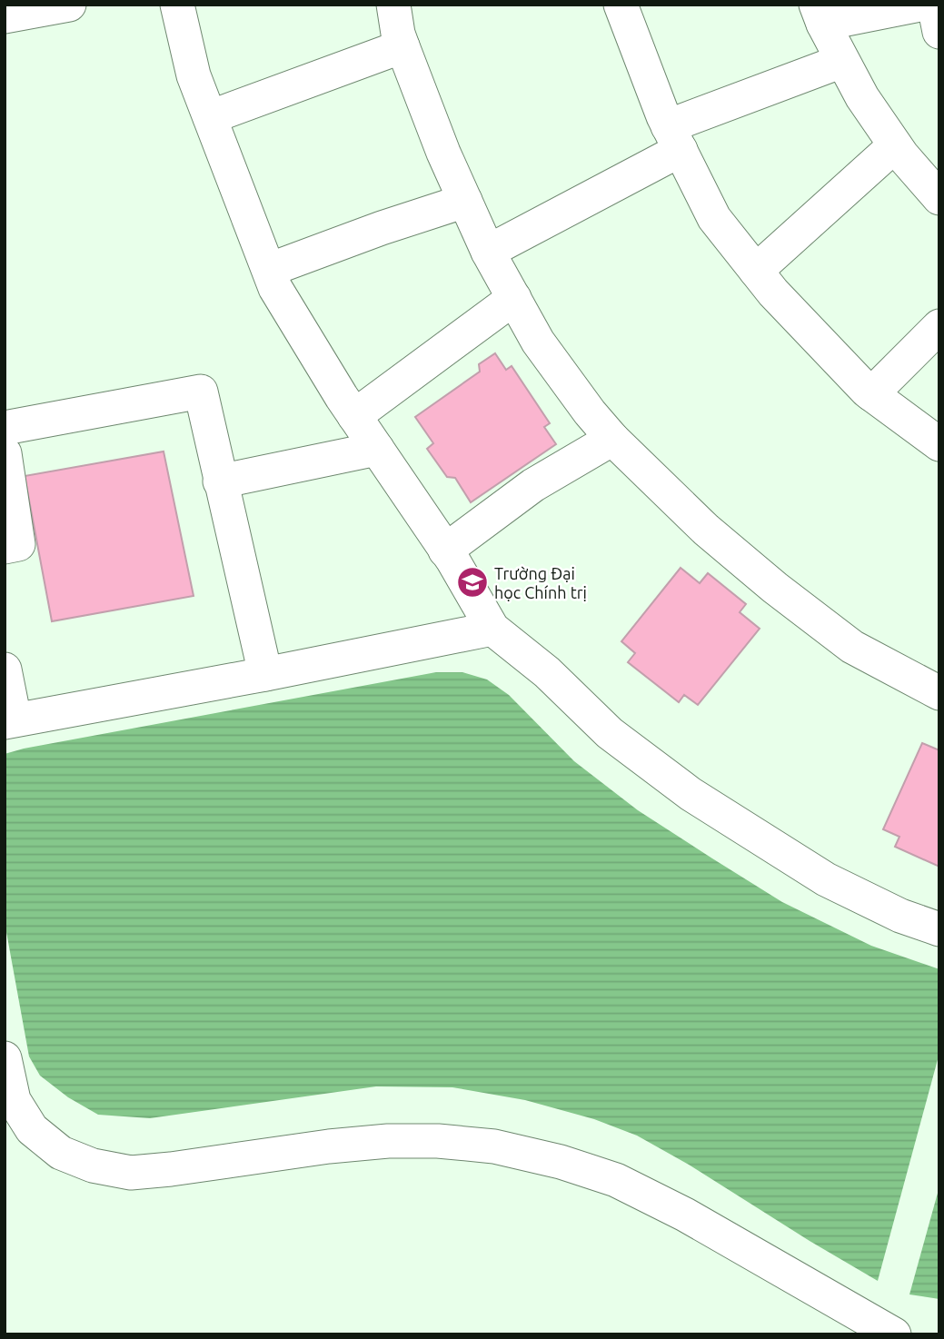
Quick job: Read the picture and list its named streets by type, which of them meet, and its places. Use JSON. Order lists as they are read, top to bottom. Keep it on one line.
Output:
{"places":{"school or university":["Trường Đại học Chính trị"]}}
